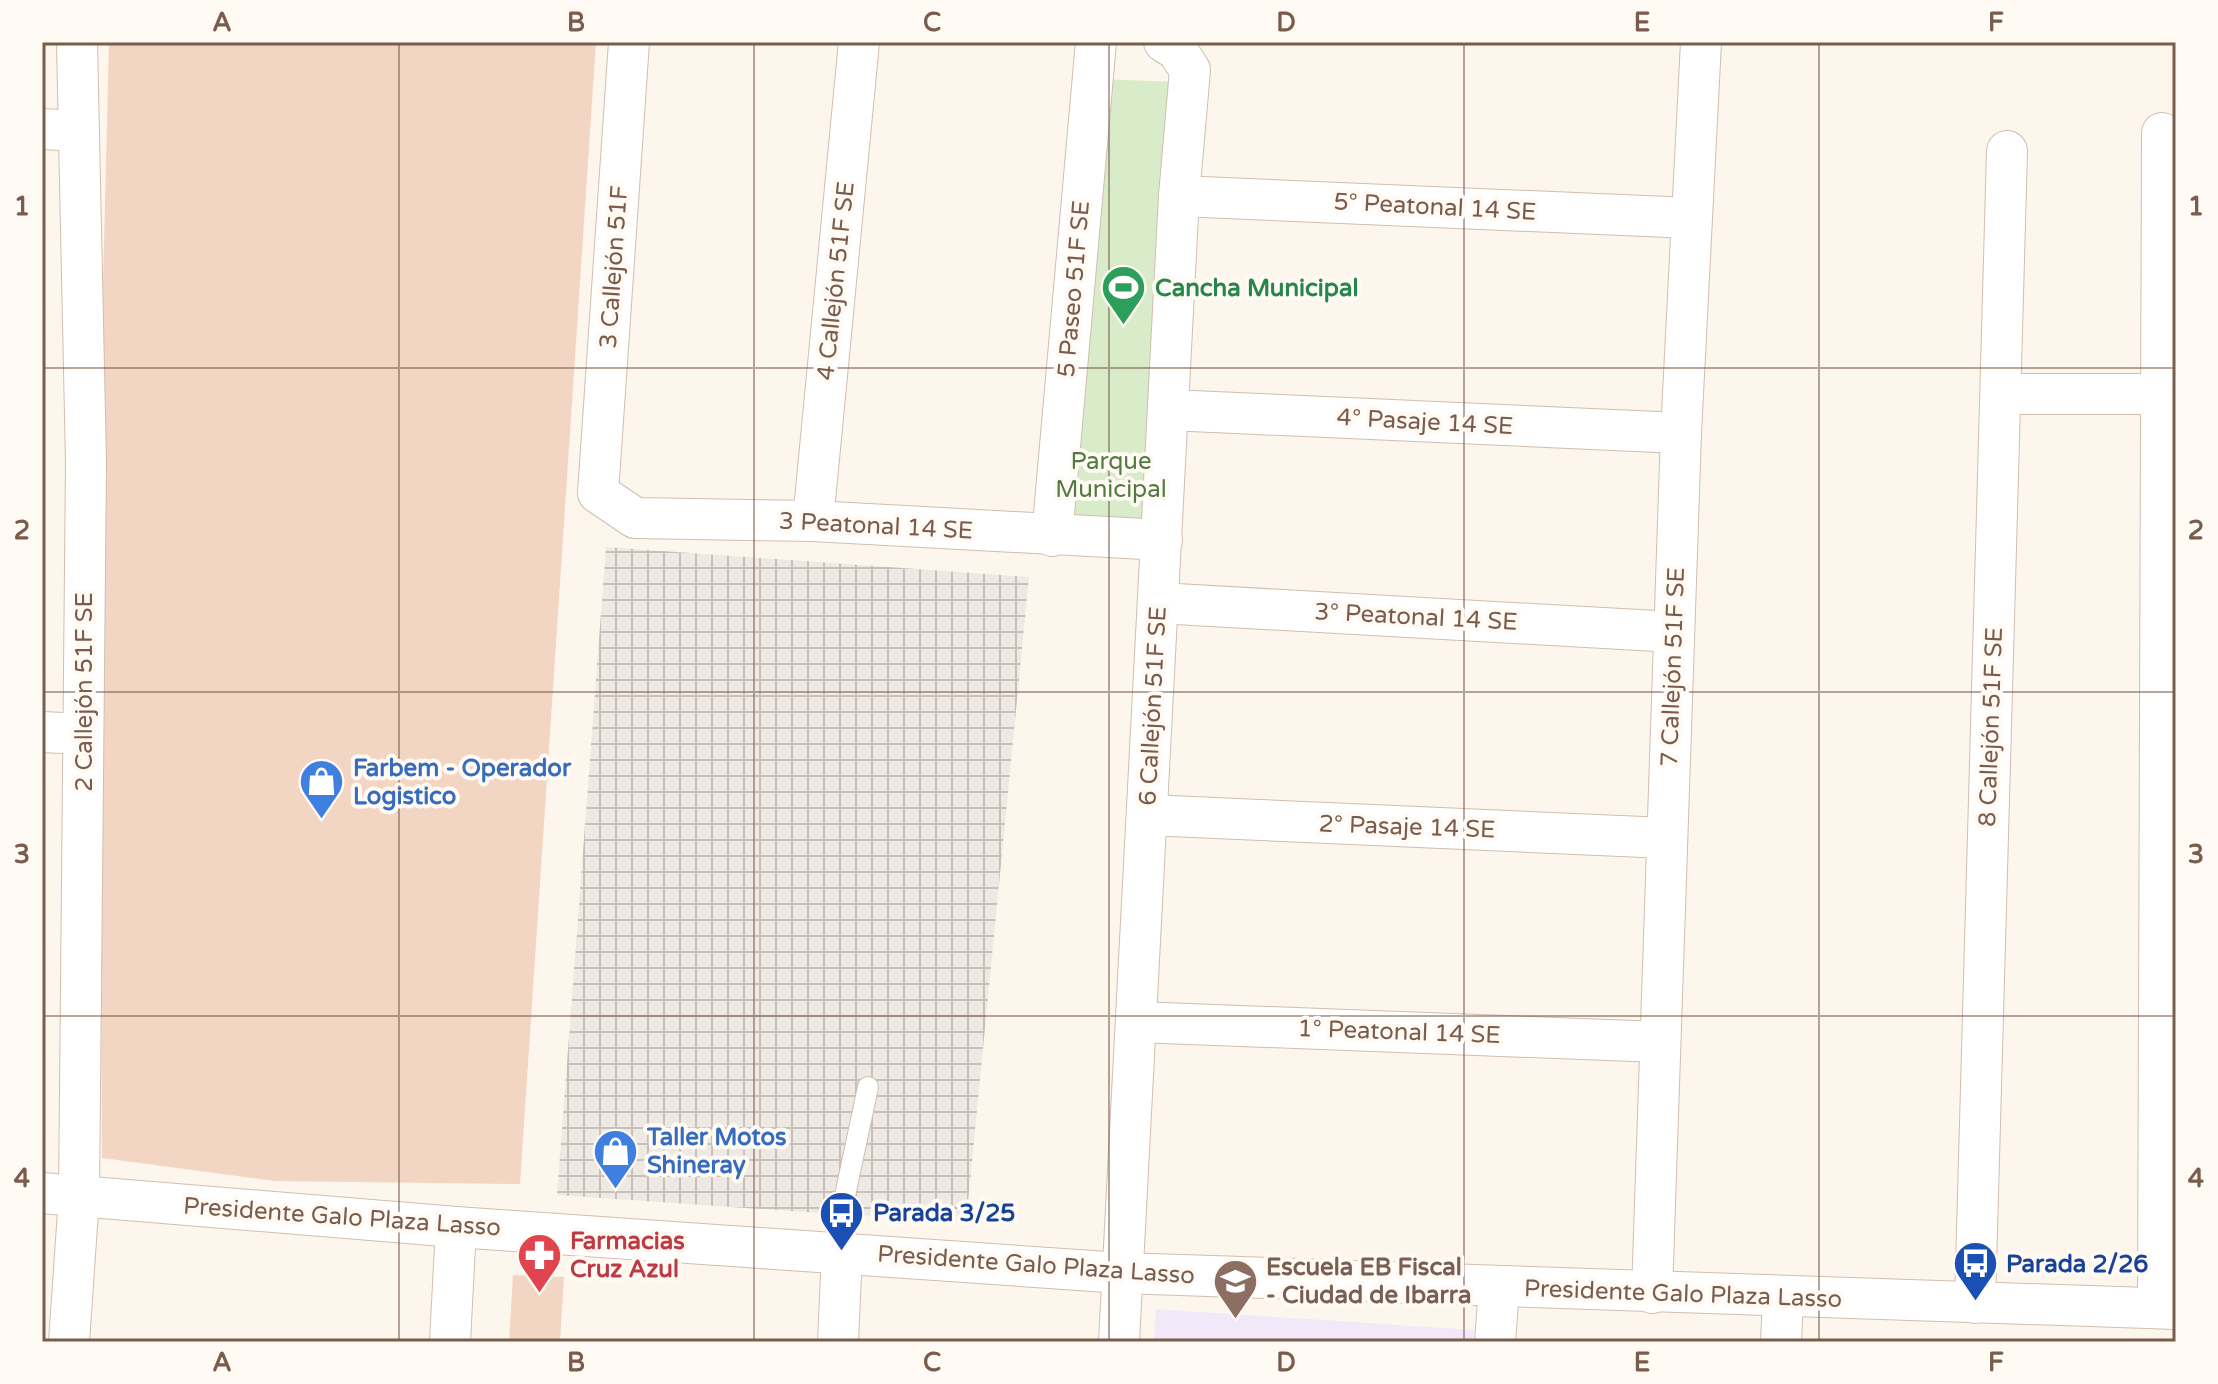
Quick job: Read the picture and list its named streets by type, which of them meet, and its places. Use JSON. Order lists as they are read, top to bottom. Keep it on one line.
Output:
{"streets":{"street":["5° Peatonal 14 SE","3 Callejón 51F","4 Callejón 51F SE","5 Paseo 51F SE","4° Pasaje 14 SE","3 Peatonal 14 SE","3° Peatonal 14 SE","7 Callejón 51F SE","2 Callejón 51F SE","6 Callejón 51F SE","8 Callejón 51F SE","2° Pasaje 14 SE","1° Peatonal 14 SE","Presidente Galo Plaza Lasso"]},"crossings":[["5° Peatonal 14 SE","7 Callejón 51F SE"],["5° Peatonal 14 SE","6 Callejón 51F SE"],["3 Callejón 51F","3 Peatonal 14 SE"],["4 Callejón 51F SE","3 Peatonal 14 SE"],["5 Paseo 51F SE","3 Peatonal 14 SE"],["4° Pasaje 14 SE","7 Callejón 51F SE"],["4° Pasaje 14 SE","6 Callejón 51F SE"],["3 Peatonal 14 SE","6 Callejón 51F SE"],["3° Peatonal 14 SE","7 Callejón 51F SE"],["3° Peatonal 14 SE","6 Callejón 51F SE"],["7 Callejón 51F SE","2° Pasaje 14 SE"],["7 Callejón 51F SE","1° Peatonal 14 SE"],["7 Callejón 51F SE","Presidente Galo Plaza Lasso"],["2 Callejón 51F SE","Presidente Galo Plaza Lasso"],["6 Callejón 51F SE","2° Pasaje 14 SE"],["6 Callejón 51F SE","1° Peatonal 14 SE"],["6 Callejón 51F SE","Presidente Galo Plaza Lasso"],["8 Callejón 51F SE","Presidente Galo Plaza Lasso"]],"parks":["Parque Municipal"],"places":{"sports":["Cancha Municipal"],"shop":["Farbem - Operador Logistico","Taller Motos Shineray"],"bus stop":["Parada 3/25","Parada 2/26"],"pharmacy":["Farmacias Cruz Azul"],"school or university":["Escuela EB Fiscal - Ciudad de Ibarra"]},"grid":{"columns":["A","B","C","D","E","F"],"rows":["1","2","3","4"]}}
